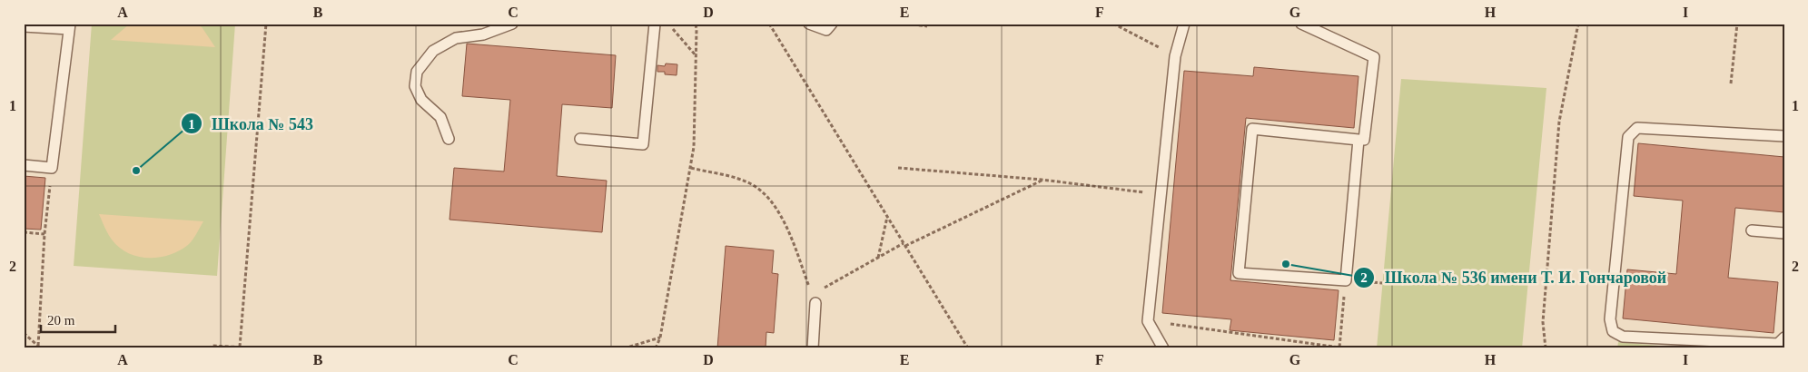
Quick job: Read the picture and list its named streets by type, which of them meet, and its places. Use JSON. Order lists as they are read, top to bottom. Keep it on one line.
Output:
{"places":["Школа № 543","Школа № 536 имени Т. И. Гончаровой"],"scale_bar":"20 m","grid":{"columns":["A","B","C","D","E","F","G","H","I"],"rows":["1","2"]}}
